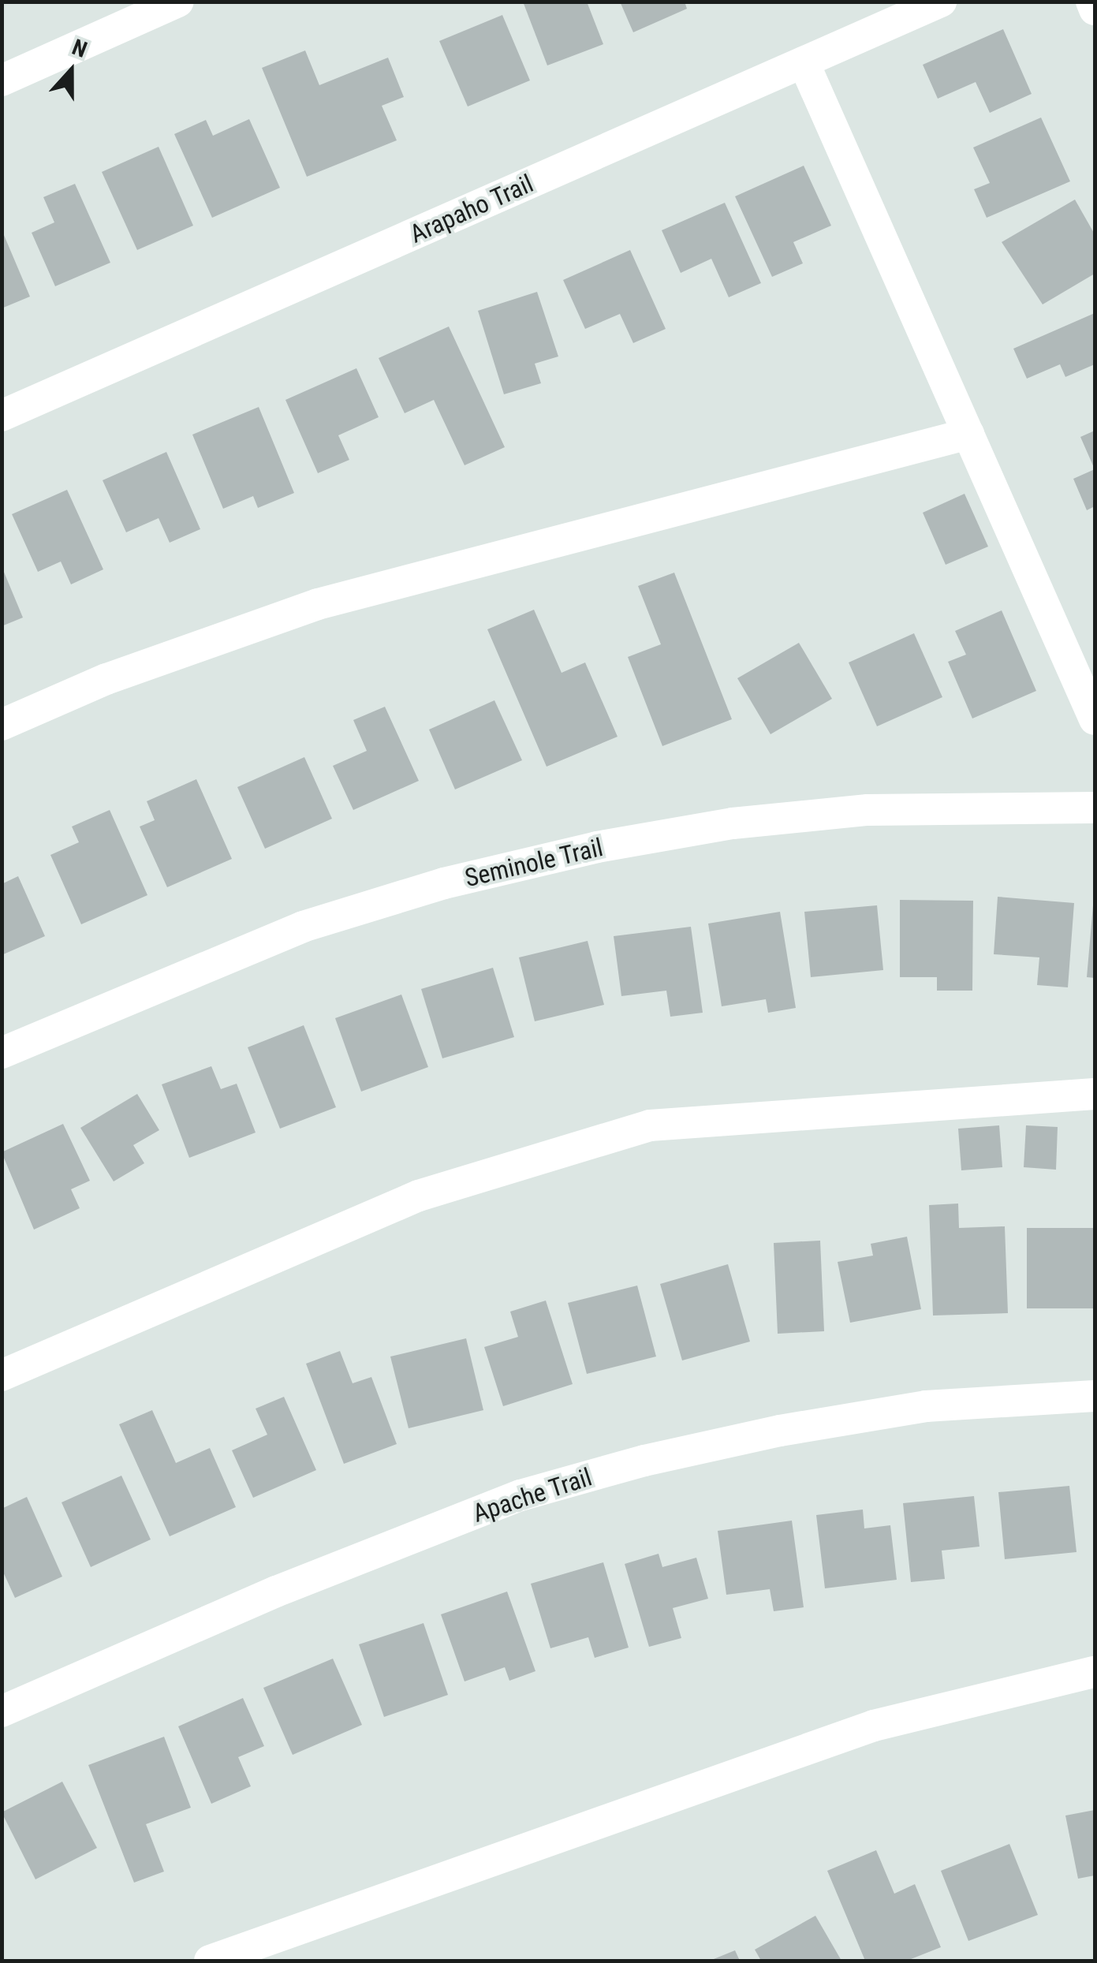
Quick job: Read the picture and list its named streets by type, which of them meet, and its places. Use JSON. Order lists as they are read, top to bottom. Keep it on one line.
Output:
{"streets":{"street":["Arapaho Trail","Seminole Trail","Apache Trail"]},"north":"top"}
